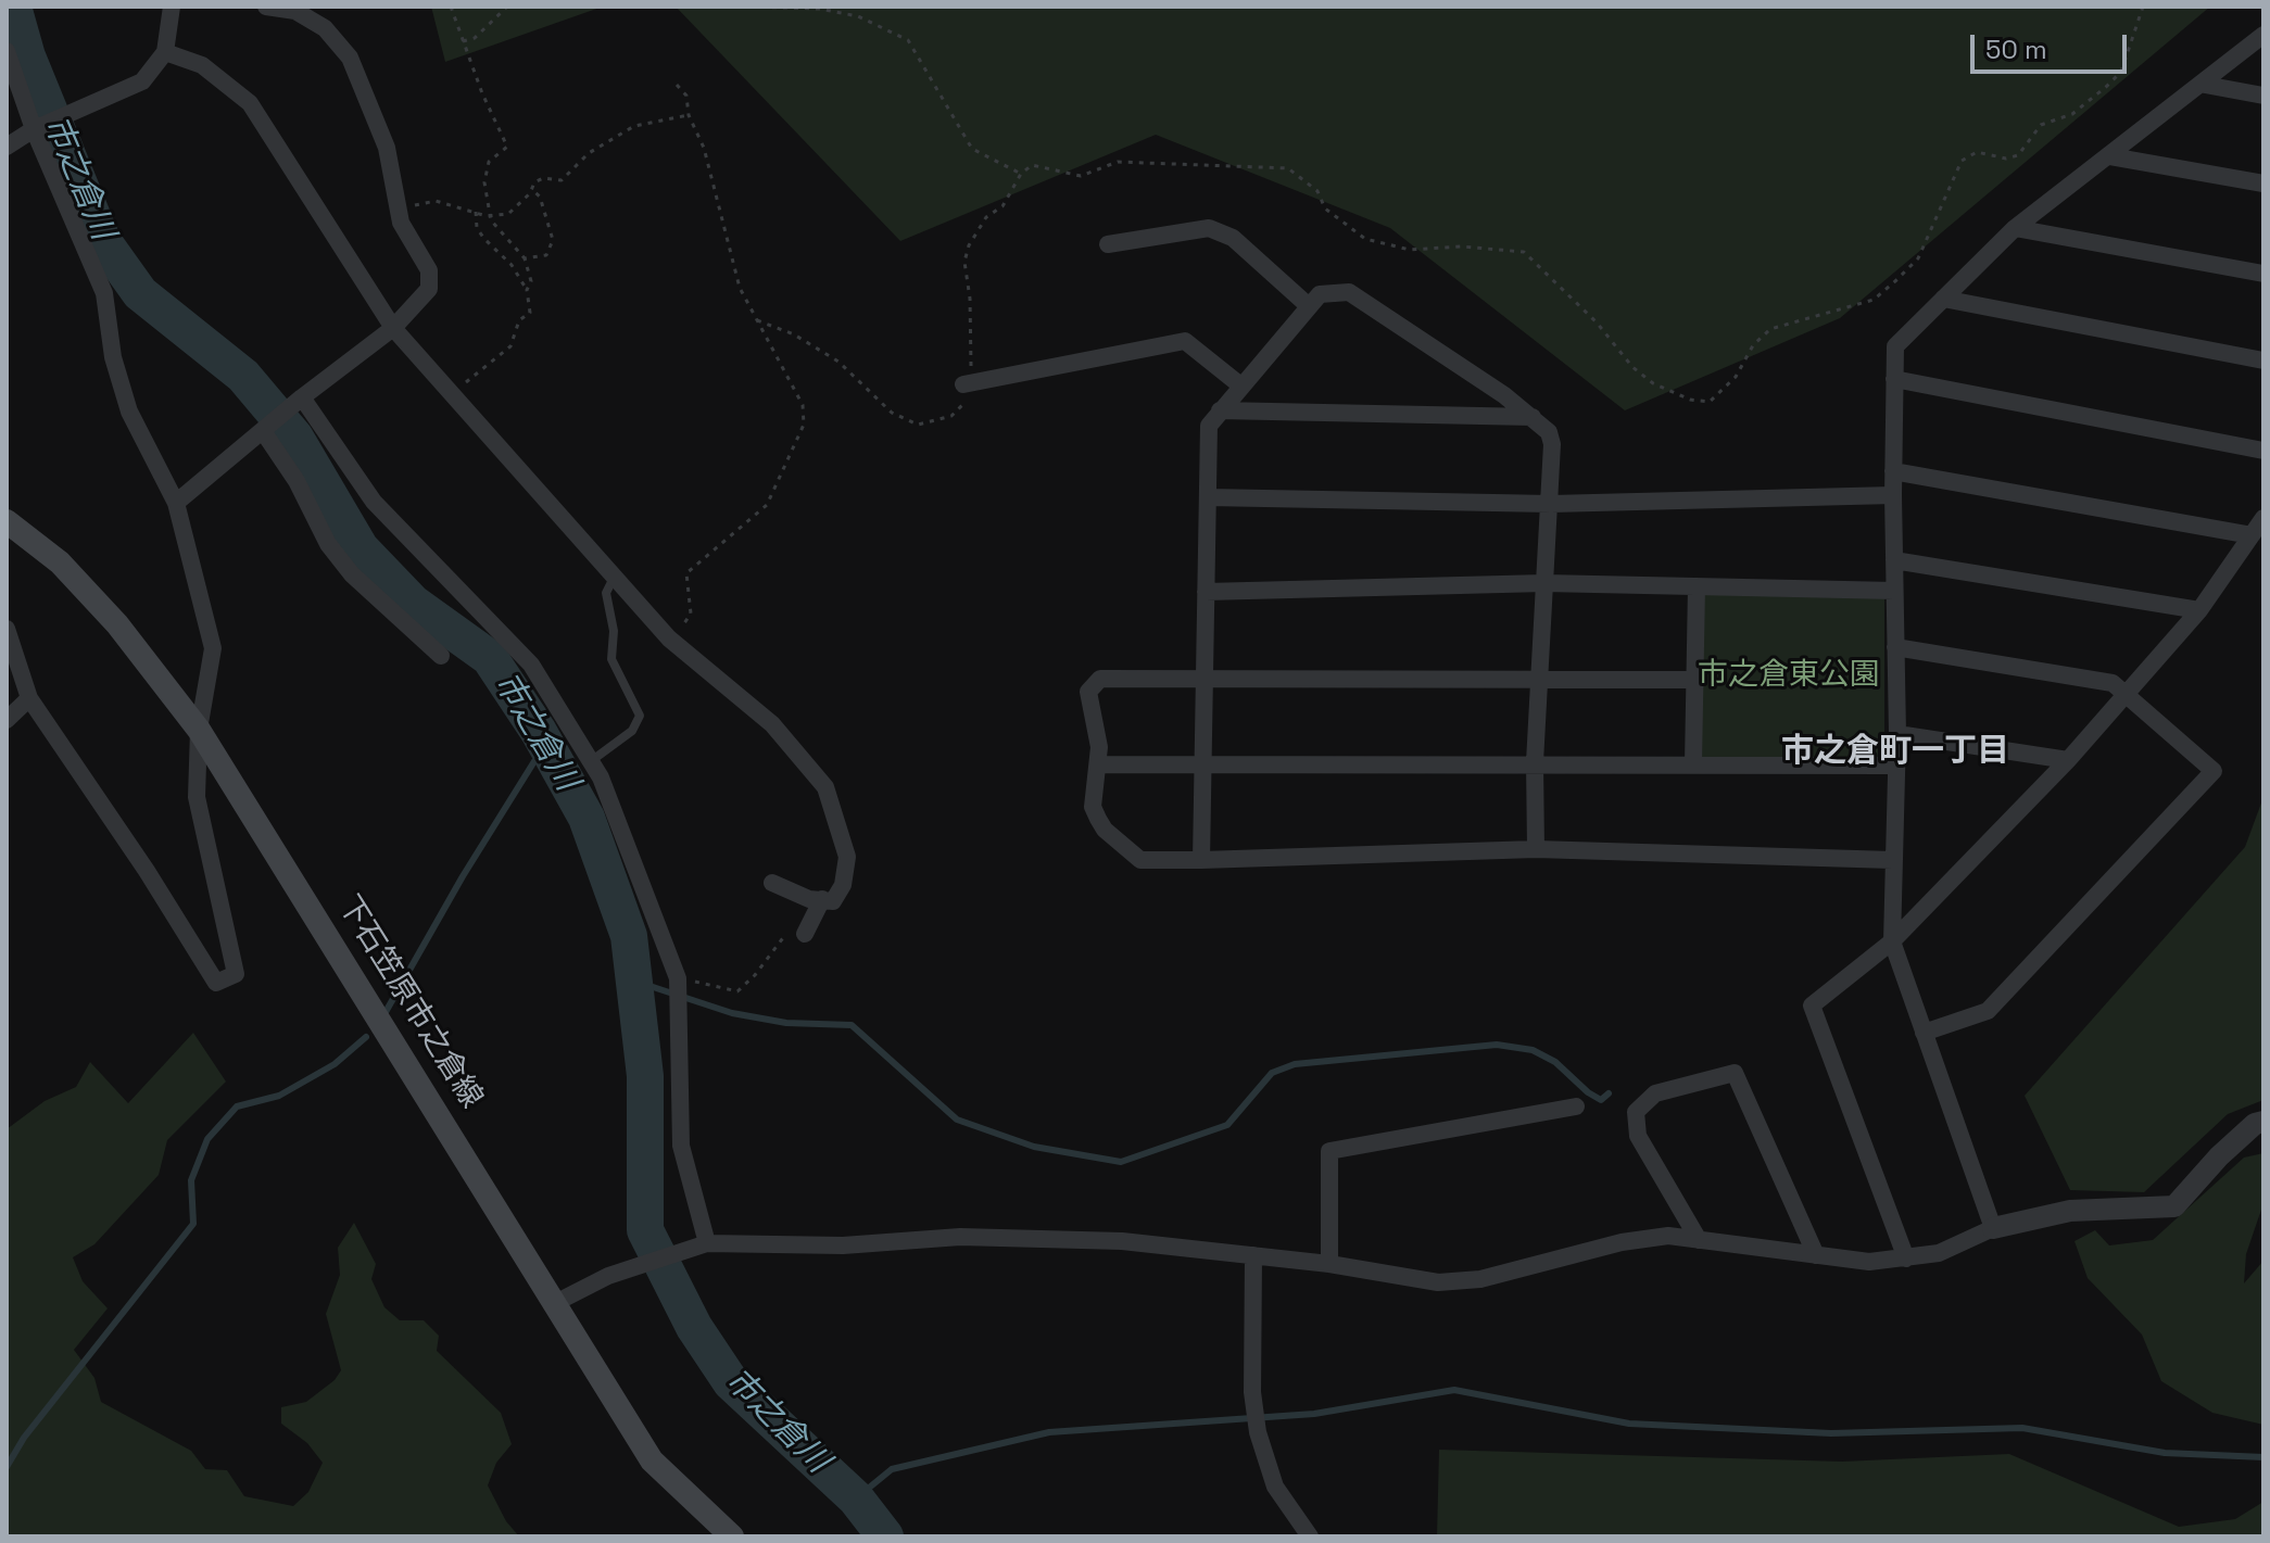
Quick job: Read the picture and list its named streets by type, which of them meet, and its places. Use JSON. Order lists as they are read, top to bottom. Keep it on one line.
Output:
{"streets":{"main road":["下石笠原市之倉線"]},"districts":["市之倉町一丁目"],"water":["市之倉川"],"parks":["市之倉東公園"],"scale_bar":"50 m"}
